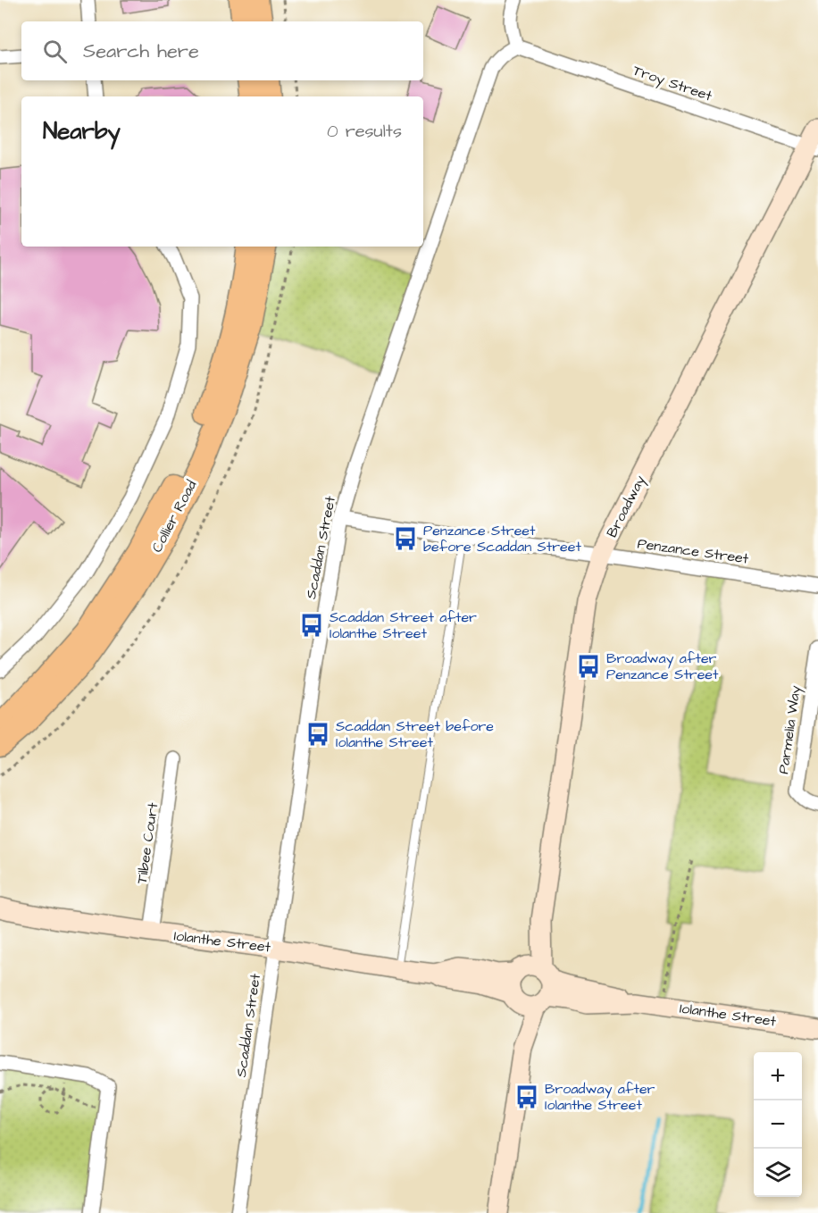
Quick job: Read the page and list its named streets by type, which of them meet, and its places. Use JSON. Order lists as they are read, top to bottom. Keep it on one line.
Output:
{"streets":{"main road":["Collier Road"],"street":["Troy Street","Broadway","Scaddan Street","Penzance Street","Parmelia Way","Tilbee Court","Iolanthe Street"]},"crossings":[["Troy Street","Broadway"],["Troy Street","Scaddan Street"],["Broadway","Penzance Street"],["Broadway","Iolanthe Street"],["Scaddan Street","Penzance Street"],["Scaddan Street","Iolanthe Street"],["Tilbee Court","Iolanthe Street"]],"places":{"bus stop":["Penzance Street before Scaddan Street","Scaddan Street after Iolanthe Street","Broadway after Penzance Street","Scaddan Street before Iolanthe Street","Broadway after Iolanthe Street"]},"page":{"search":"Search here","heading":["Nearby","0 results"],"map_buttons":["+","−"]}}
